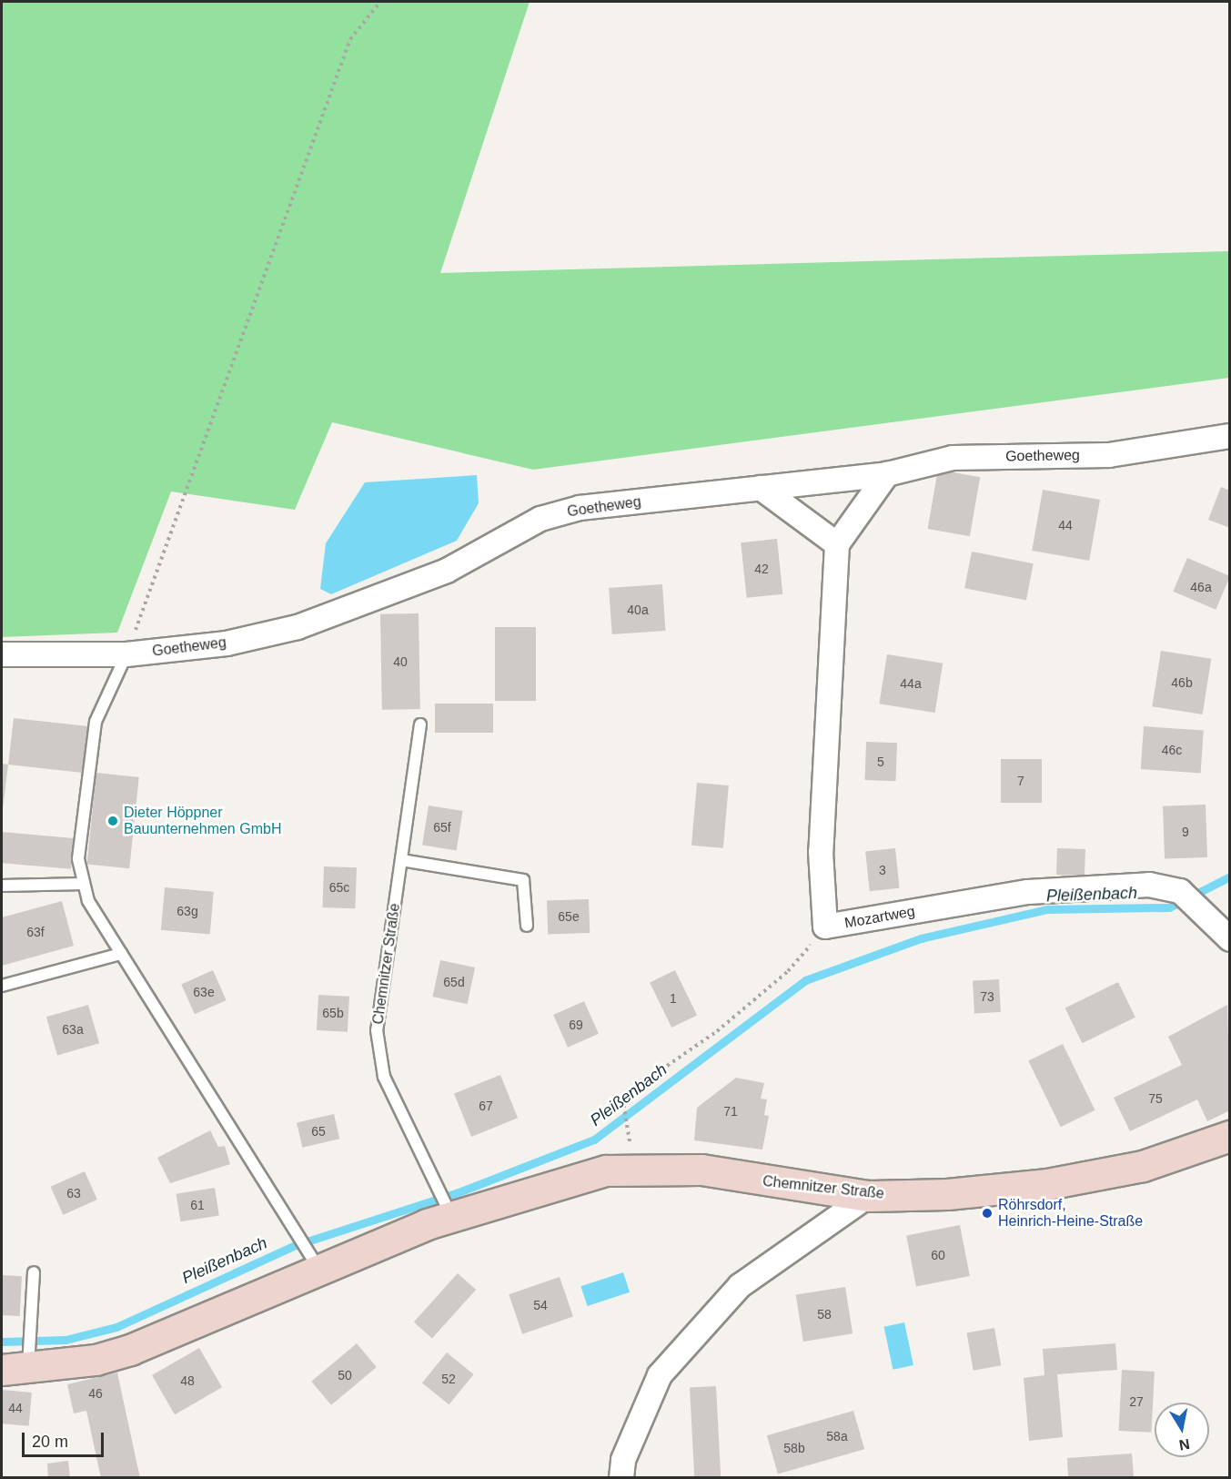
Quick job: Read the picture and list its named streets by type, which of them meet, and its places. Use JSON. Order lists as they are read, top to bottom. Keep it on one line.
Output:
{"streets":{"street":["Goetheweg","Mozartweg","Chemnitzer Straße"]},"water":["Pleißenbach"],"places":["Dieter Höppner Bauunternehmen GmbH","Röhrsdorf, Heinrich-Heine-Straße"],"house_numbers":["44","42","46a","40a","40","46b","44a","46c","5","7","65f","9","3","65c","63g","65e","63f","65d","63e","73","1","65b","69","63a","75","67","71","65","63","61","60","54","58","50","52","48","46","27","44","58a","58b"],"scale_bar":"20 m","north":"bottom"}
